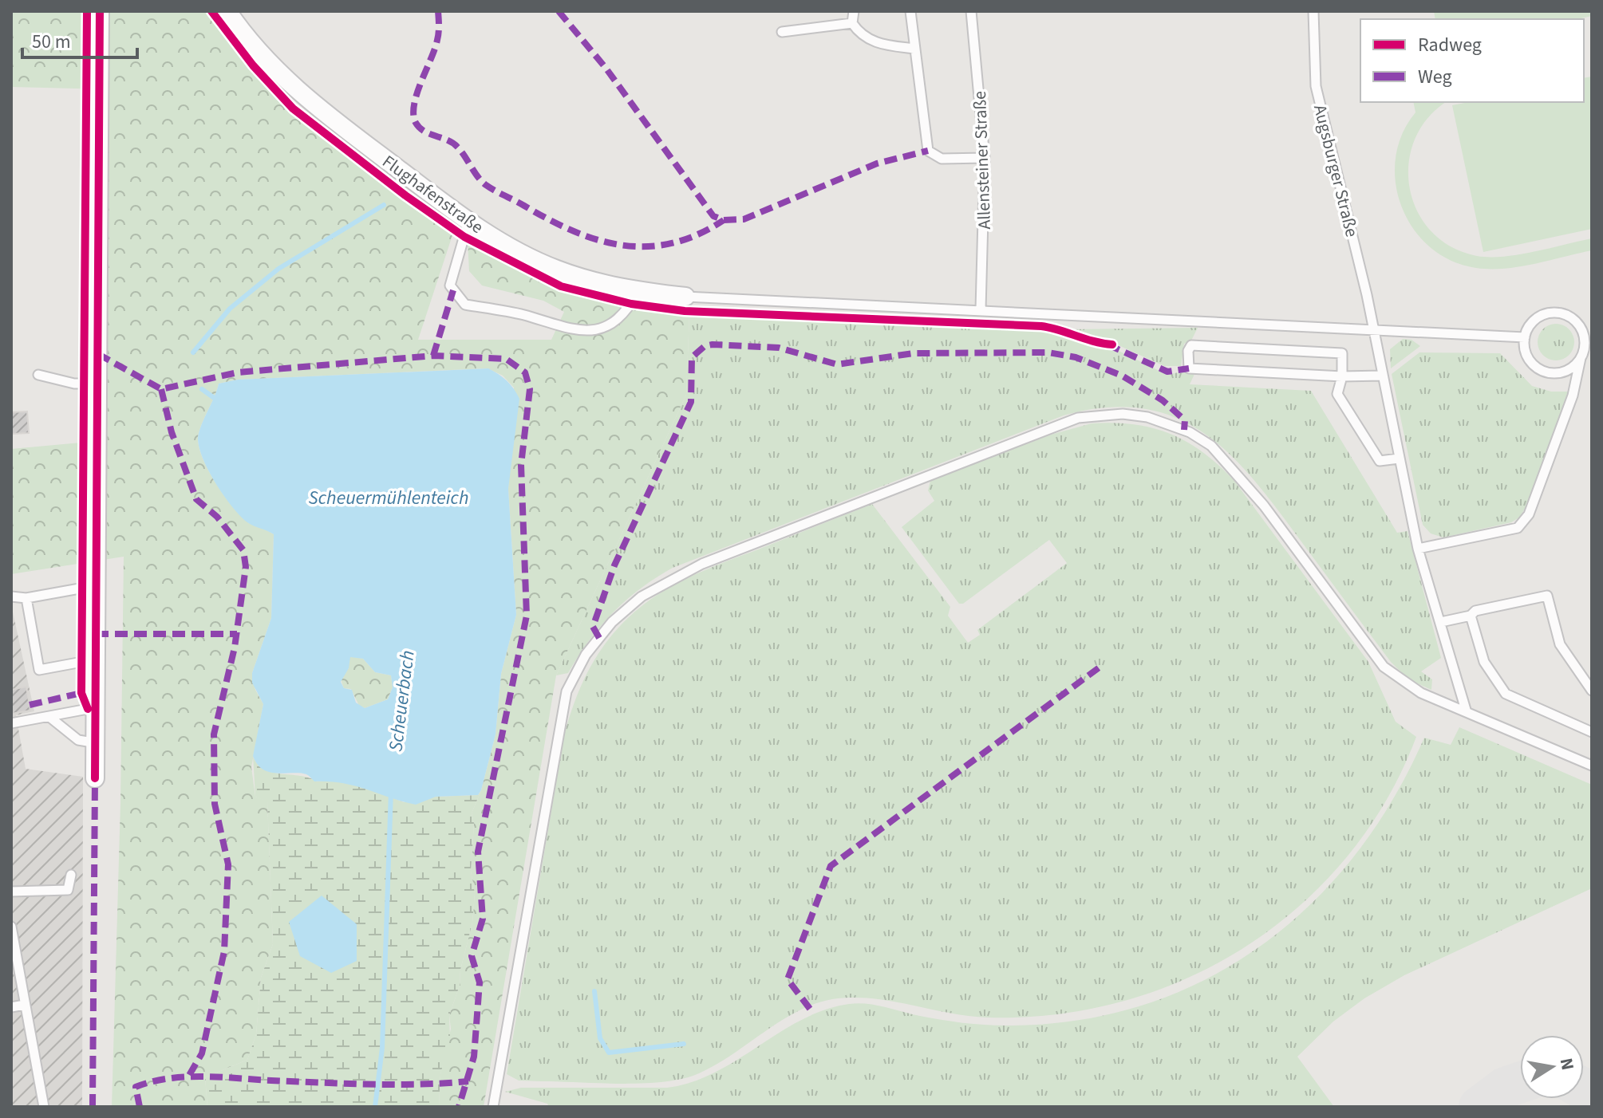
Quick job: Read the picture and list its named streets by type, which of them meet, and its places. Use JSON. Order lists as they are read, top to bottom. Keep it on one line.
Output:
{"streets":{"street":["Flughafenstraße"],"lane":["Allensteiner Straße","Augsburger Straße"]},"water":["Scheuermühlenteich","Scheuerbach"],"legend":["Radweg","Weg"],"scale_bar":"50 m","north":"right"}
